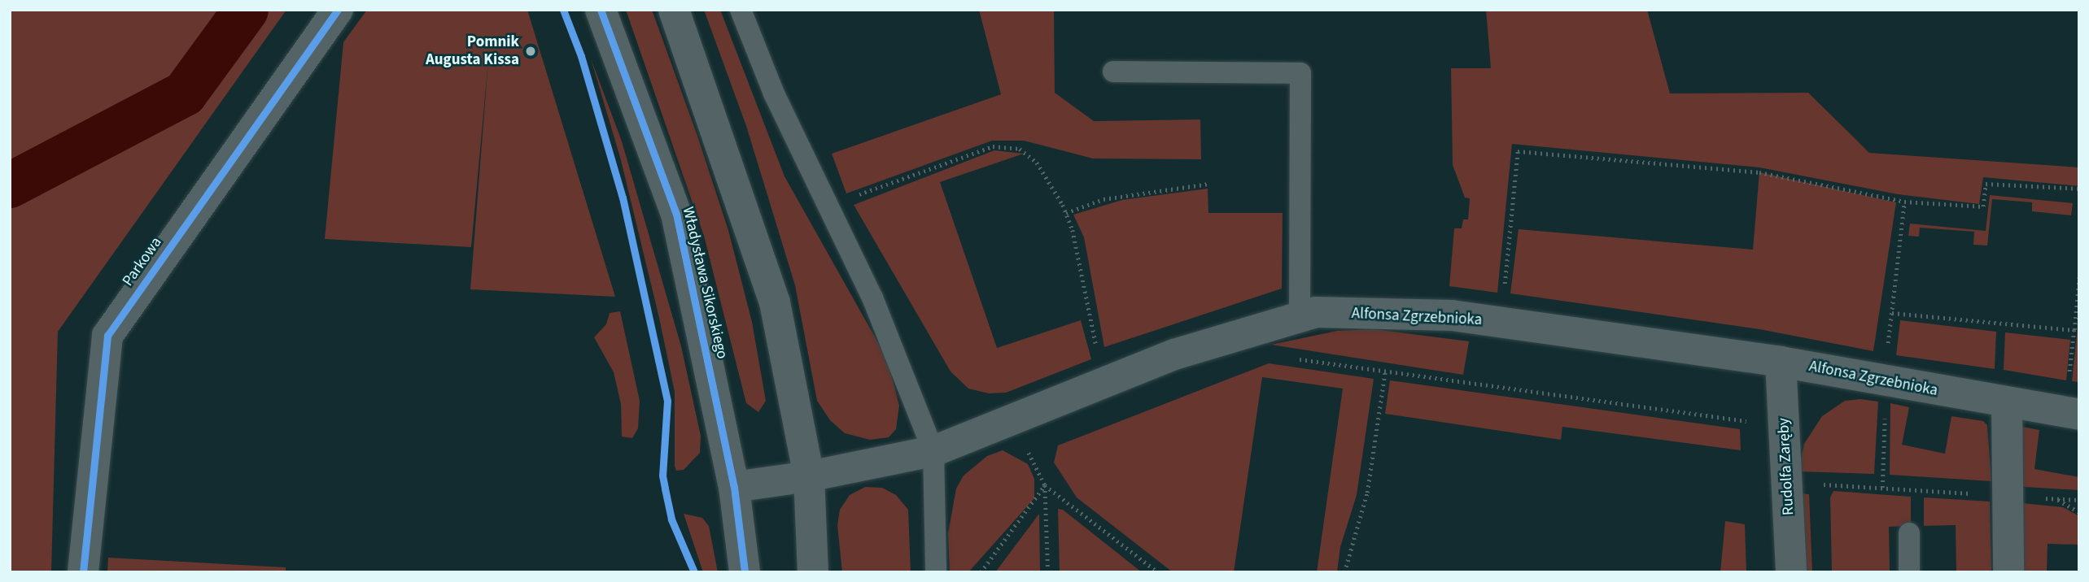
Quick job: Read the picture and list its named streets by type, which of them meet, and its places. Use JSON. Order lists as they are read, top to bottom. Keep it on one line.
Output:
{"streets":{"street":["Parkowa","Władysława Sikorskiego","Alfonsa Zgrzebnioka","Rudolfa Zaręby"]},"crossings":[["Władysława Sikorskiego","Alfonsa Zgrzebnioka"],["Alfonsa Zgrzebnioka","Rudolfa Zaręby"]],"places":["Pomnik Augusta Kissa"]}
